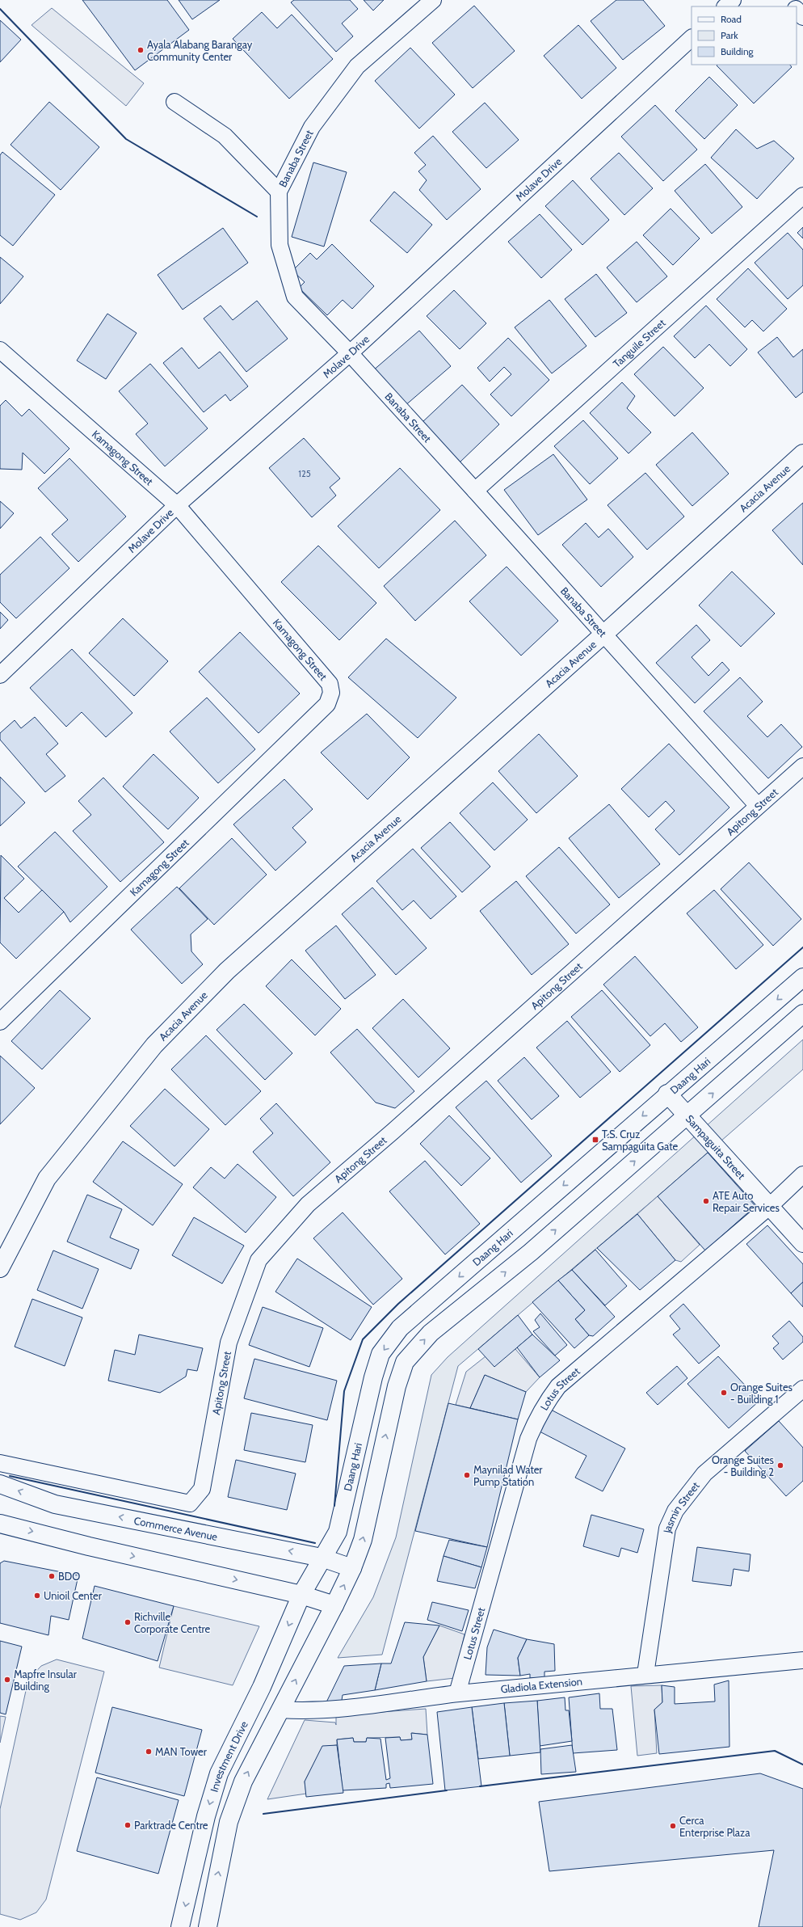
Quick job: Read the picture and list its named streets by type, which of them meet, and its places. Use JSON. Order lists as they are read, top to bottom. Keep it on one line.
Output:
{"streets":{"main road":["Acacia Avenue","Daang Hari","Sampaguita Street","Commerce Avenue","Investment Drive"],"street":["Banaba Street","Molave Drive","Tanguile Street","Kamagong Street","Apitong Street","Lotus Street","Jasmin Street","Gladiola Extension"]},"crossings":[["Banaba Street","Molave Drive"],["Banaba Street","Tanguile Street"],["Banaba Street","Acacia Avenue"],["Banaba Street","Apitong Street"],["Molave Drive","Kamagong Street"],["Daang Hari","Sampaguita Street"],["Daang Hari","Commerce Avenue"],["Daang Hari","Investment Drive"],["Sampaguita Street","Lotus Street"],["Lotus Street","Gladiola Extension"],["Jasmin Street","Gladiola Extension"]],"places":{"other":["Ayala Alabang Barangay Community Center","ATE Auto Repair Services","Orange Suites - Building 1","Orange Suites - Building 2","Maynilad Water Pump Station","BDO","Unioil Center","Richville Corporate Centre","Mapfre Insular Building","MAN Tower","Parktrade Centre","Cerca Enterprise Plaza"],"transit":["T.S. Cruz Sampaguita Gate"]},"house_numbers":["125"],"legend":["Road","Park","Building"]}
